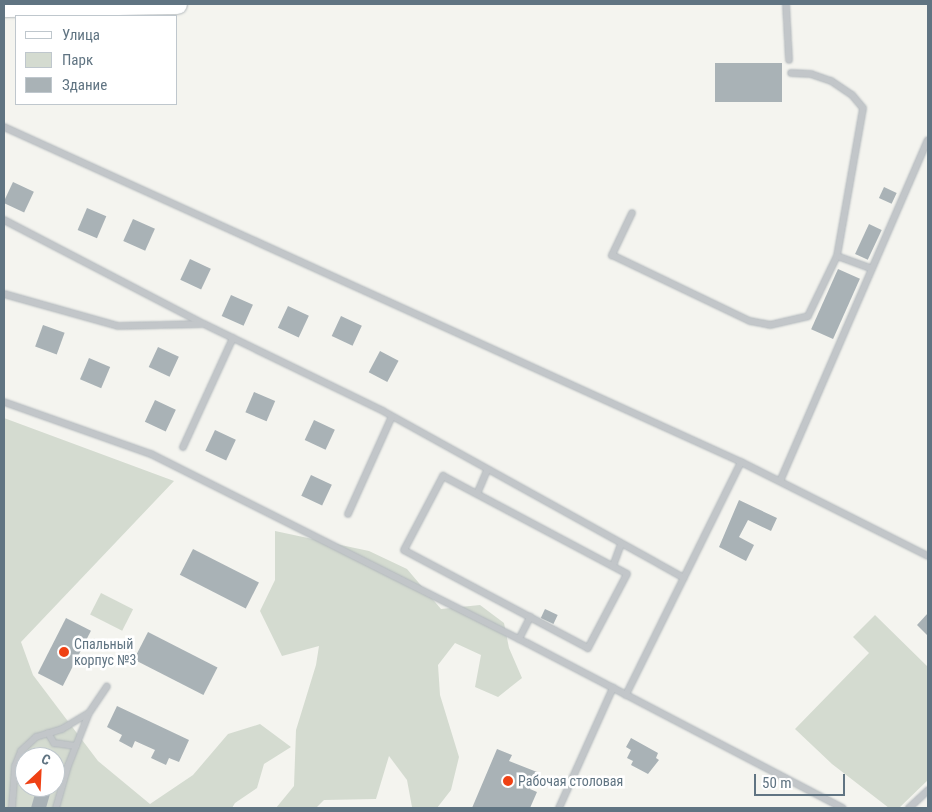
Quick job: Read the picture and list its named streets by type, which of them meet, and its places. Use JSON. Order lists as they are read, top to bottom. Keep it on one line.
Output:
{"places":["Спальный корпус №3","Рабочая столовая"],"legend":["Улица","Парк","Здание"],"scale_bar":"50 m","north":"top right"}
